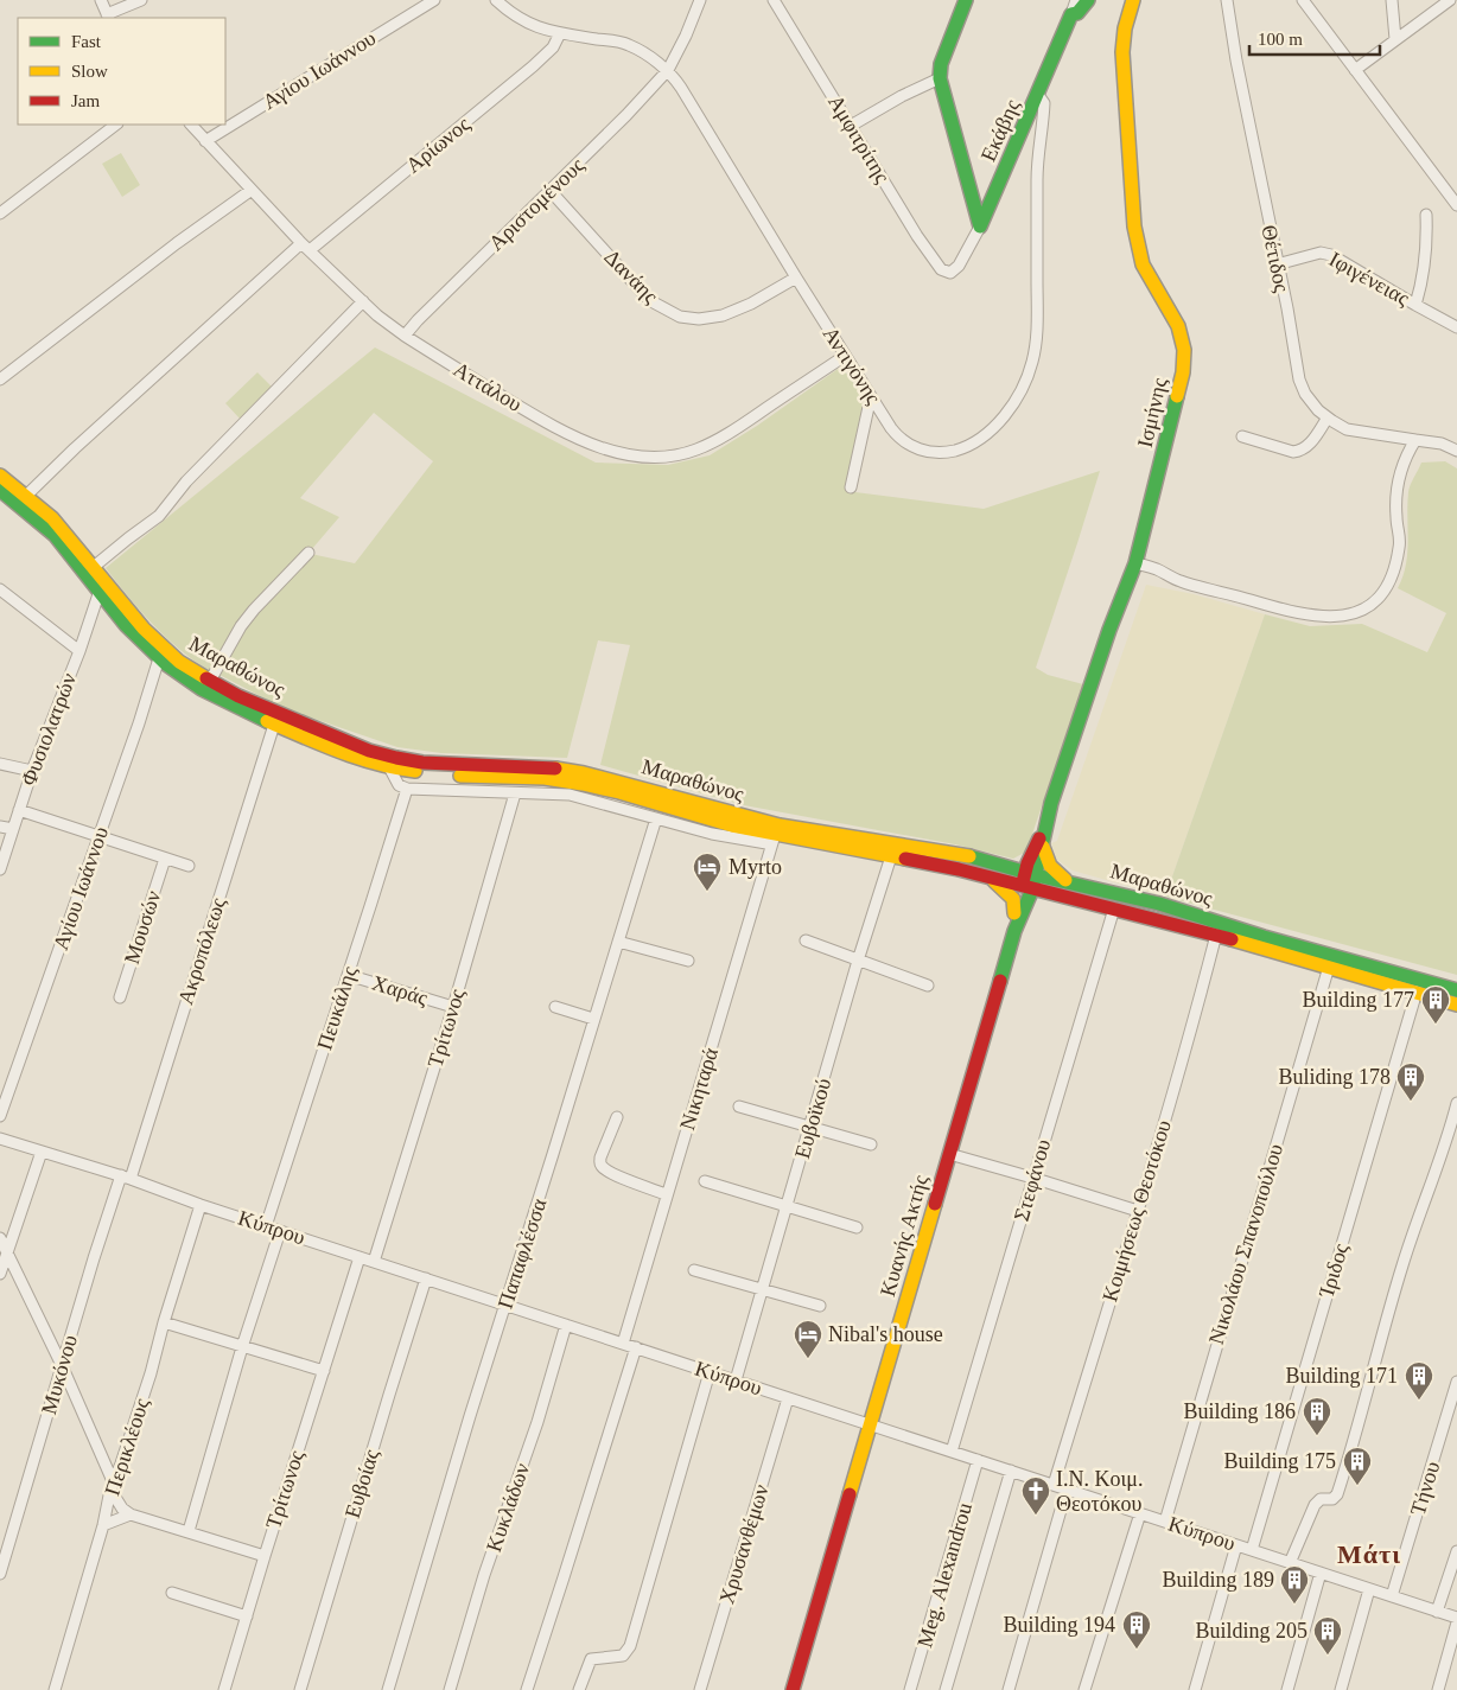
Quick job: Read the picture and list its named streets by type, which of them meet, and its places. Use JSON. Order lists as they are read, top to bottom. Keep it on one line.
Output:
{"streets":{"main road":["Εκάβης","Ισμήνης","Μαραθώνος","Κυανής Ακτής"],"street":["Αγίου Ιωάννου","Αμφιτρίτης","Αρίωνος","Αριστομένους","Θέτιδος","Δανάης","Ιφιγένειας","Αντιγόνης","Αττάλου","Φυσιολατρών","Μουσών","Ακροπόλεως","Χαράς","Πευκάλης","Τρίτωνος","Νικηταρά","Ευβοϊκού","Στεφάνου","Κοιμήσεως Θεοτόκου","Κύπρου","Νικολάου Σπανοπούλου","Παπαφλέσσα","Ίριδος","Μυκόνου","Περικλέους","Ευβοίας","Τήνου","Κυκλάδων","Χρυσανθέμων","Meg. Alexandrou"]},"crossings":[["Αγίου Ιωάννου","Αττάλου"],["Αγίου Ιωάννου","Μαραθώνος"],["Εκάβης","Αμφιτρίτης"],["Εκάβης","Αντιγόνης"],["Αρίωνος","Αντιγόνης"],["Αρίωνος","Αττάλου"],["Αρίωνος","Μαραθώνος"],["Αριστομένους","Δανάης"],["Αριστομένους","Αντιγόνης"],["Αριστομένους","Αττάλου"],["Θέτιδος","Ιφιγένειας"],["Δανάης","Αντιγόνης"],["Αντιγόνης","Αττάλου"],["Μαραθώνος","Φυσιολατρών"],["Μαραθώνος","Ακροπόλεως"],["Μαραθώνος","Νικηταρά"],["Μαραθώνος","Ευβοϊκού"],["Μαραθώνος","Στεφάνου"],["Μαραθώνος","Κοιμήσεως Θεοτόκου"],["Μαραθώνος","Κυανής Ακτής"],["Μαραθώνος","Νικολάου Σπανοπούλου"],["Μαραθώνος","Ίριδος"],["Ακροπόλεως","Κύπρου"],["Ακροπόλεως","Μυκόνου"],["Χαράς","Πευκάλης"],["Χαράς","Τρίτωνος"],["Πευκάλης","Κύπρου"],["Τρίτωνος","Κύπρου"],["Νικηταρά","Κύπρου"],["Ευβοϊκού","Κύπρου"],["Στεφάνου","Κύπρου"],["Κοιμήσεως Θεοτόκου","Κύπρου"],["Κύπρου","Κυανής Ακτής"],["Κύπρου","Νικολάου Σπανοπούλου"],["Κύπρου","Παπαφλέσσα"],["Κύπρου","Ίριδος"],["Κύπρου","Μυκόνου"],["Κύπρου","Περικλέους"],["Κύπρου","Ευβοίας"],["Κύπρου","Τήνου"],["Κύπρου","Κυκλάδων"],["Κύπρου","Χρυσανθέμων"],["Κύπρου","Meg. Alexandrou"]],"districts":["Μάτι"],"places":{"hotel":["Myrto","Nibal's house"],"building":["Building 177","Buliding 178","Building 171","Building 186","Building 175","Building 189","Building 194","Building 205"],"church":["Ι.Ν. Κοιμ. Θεοτόκου"]},"legend":["Fast","Slow","Jam"],"scale_bar":"100 m"}
